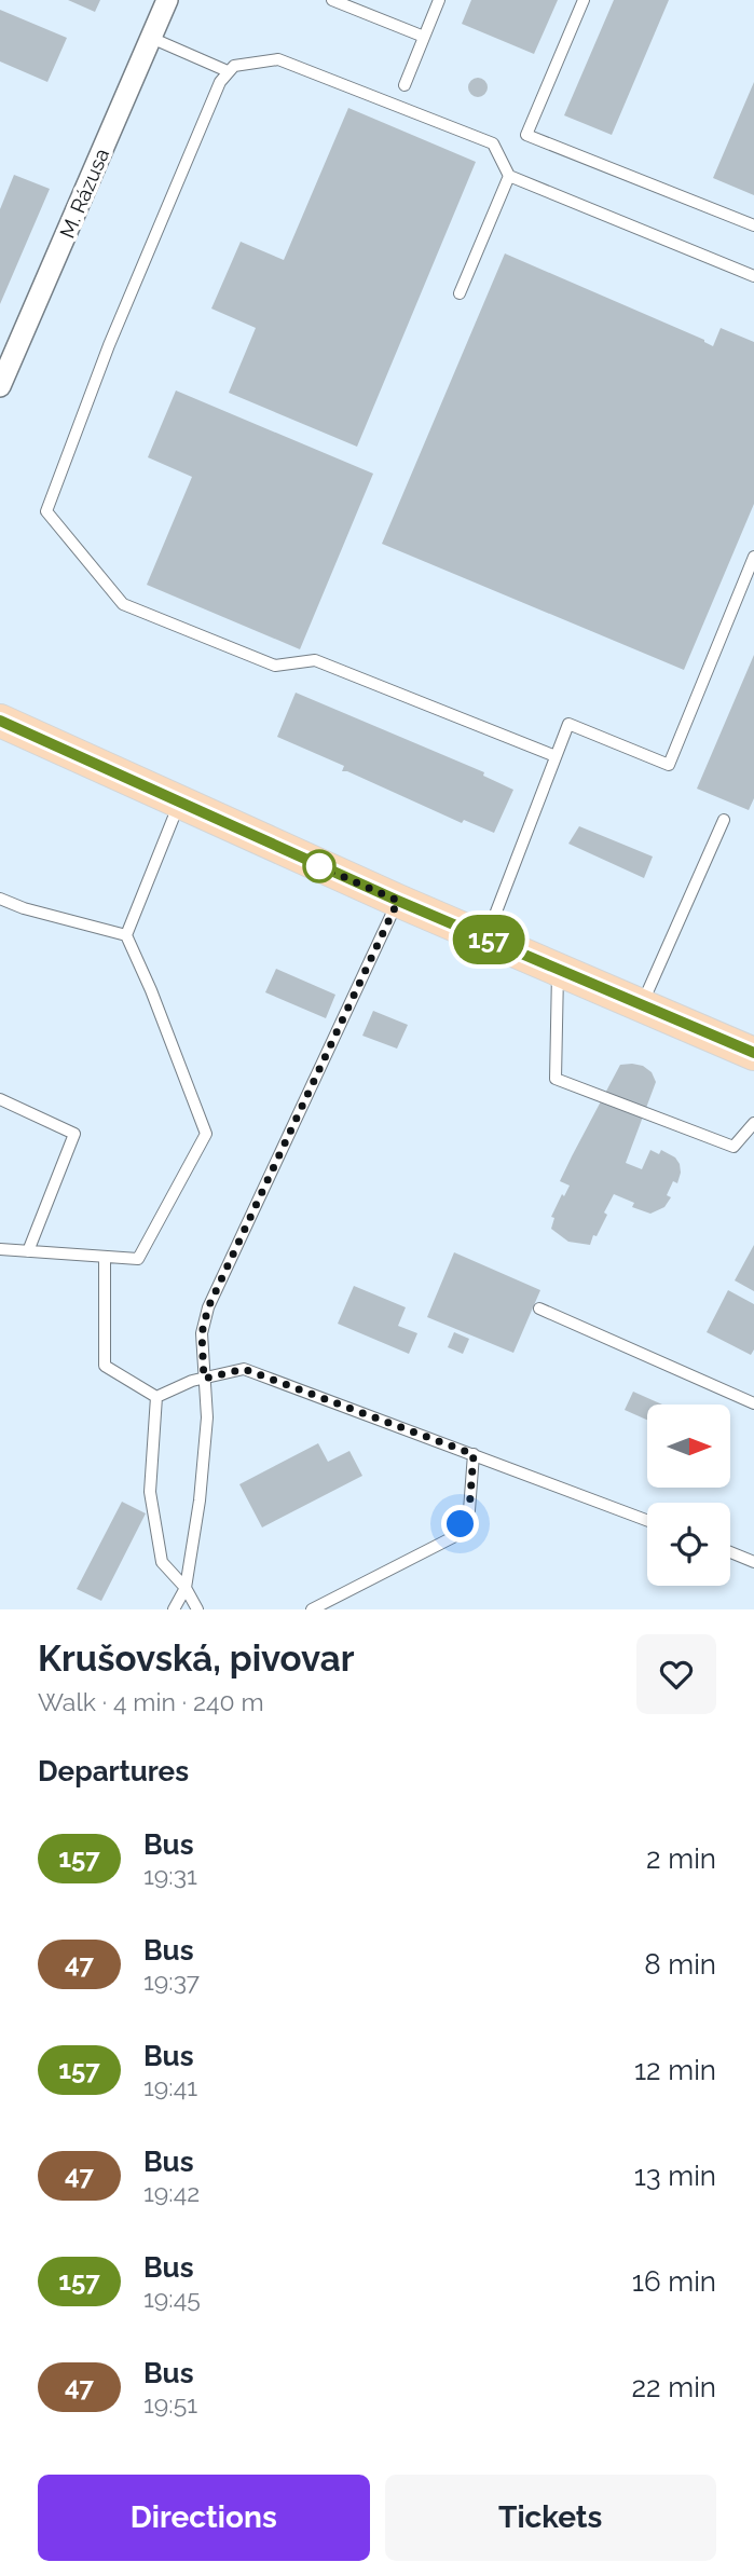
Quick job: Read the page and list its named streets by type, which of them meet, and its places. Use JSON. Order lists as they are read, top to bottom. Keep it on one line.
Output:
{"streets":{"street":["M. Rázusa"]},"lines":["bus line 157"],"north":"right","page":{"on_map":"157","heading":[["Krušovská, pivovar","Walk · 4 min · 240 m"],"Departures"],"list":[{"mark":"157","name":"Bus","note":"19:31","value":"2 min"},{"mark":"47","name":"Bus","note":"19:37","value":"8 min"},{"mark":"157","name":"Bus","note":"19:41","value":"12 min"},{"mark":"47","name":"Bus","note":"19:42","value":"13 min"},{"mark":"157","name":"Bus","note":"19:45","value":"16 min"},{"mark":"47","name":"Bus","note":"19:51","value":"22 min"}],"buttons":["Directions","Tickets"]}}
